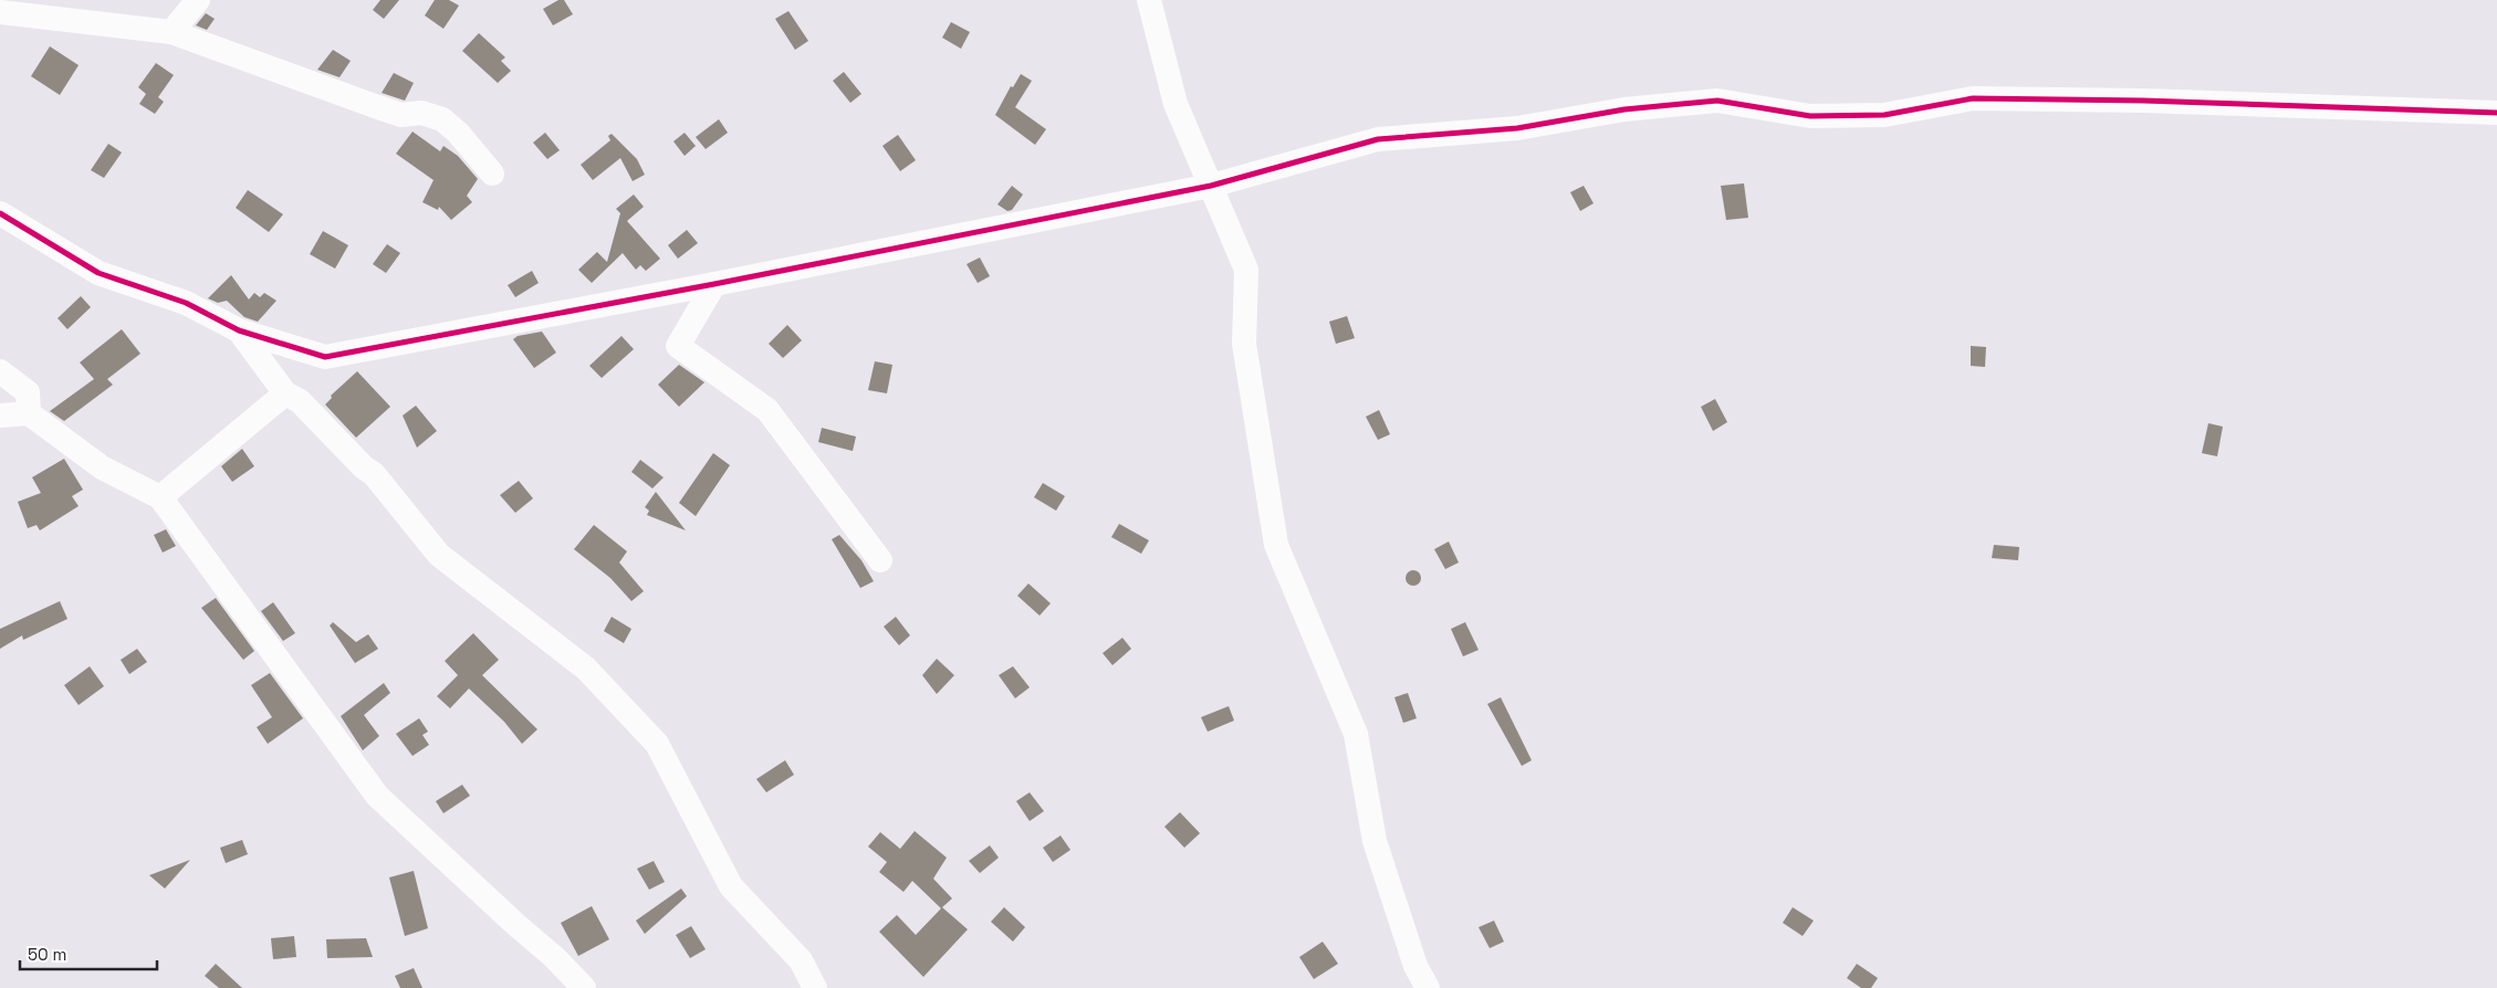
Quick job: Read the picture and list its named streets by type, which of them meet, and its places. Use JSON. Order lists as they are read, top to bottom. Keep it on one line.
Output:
{"scale_bar":"50 m"}
